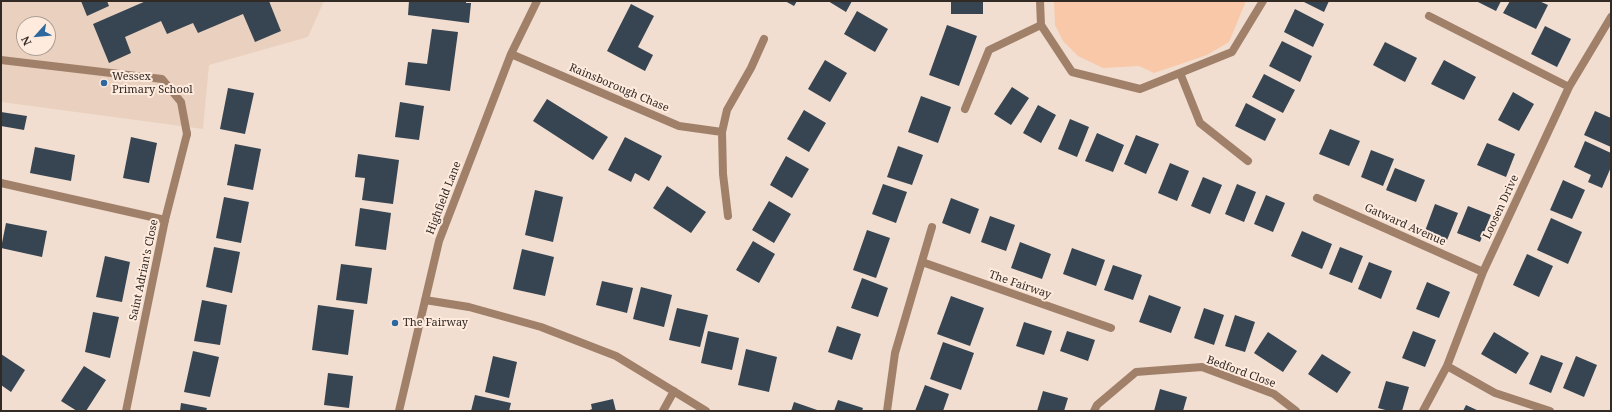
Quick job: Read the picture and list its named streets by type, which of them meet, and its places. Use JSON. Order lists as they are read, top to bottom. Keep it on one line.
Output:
{"streets":{"street":["Rainsborough Chase","Highfield Lane","Loosen Drive","Gatward Avenue","Saint Adrian's Close","The Fairway","Bedford Close"]},"crossings":[["Rainsborough Chase","Highfield Lane"],["Loosen Drive","Gatward Avenue"]],"places":["Wessex Primary School","The Fairway"],"north":"bottom left"}
